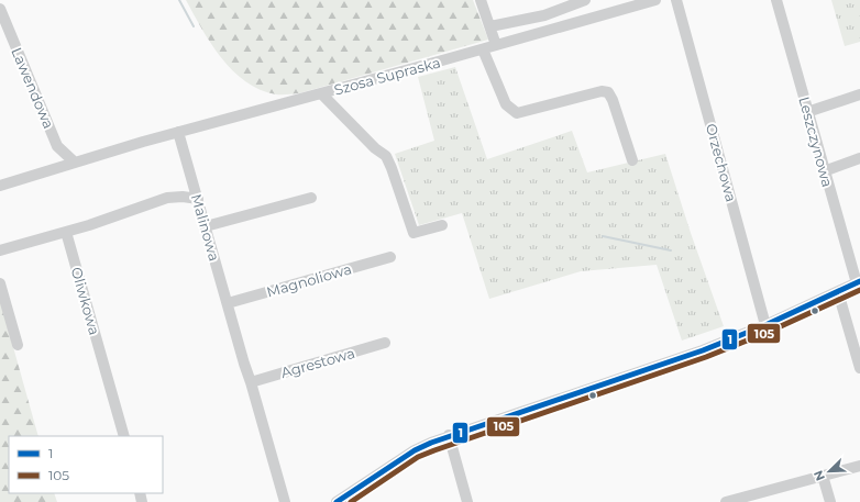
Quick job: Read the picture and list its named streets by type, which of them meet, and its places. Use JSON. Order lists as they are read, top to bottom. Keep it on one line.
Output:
{"streets":{"street":["Szosa Supraska","Lawendowa","Leszczynowa","Orzechowa","Malinowa","Magnoliowa","Oliwkowa","Agrestowa"]},"crossings":[["Szosa Supraska","Malinowa"],["Malinowa","Magnoliowa"],["Malinowa","Agrestowa"]],"lines":["transit line 1","transit line 105"],"legend":["1","105"],"north":"bottom left"}
